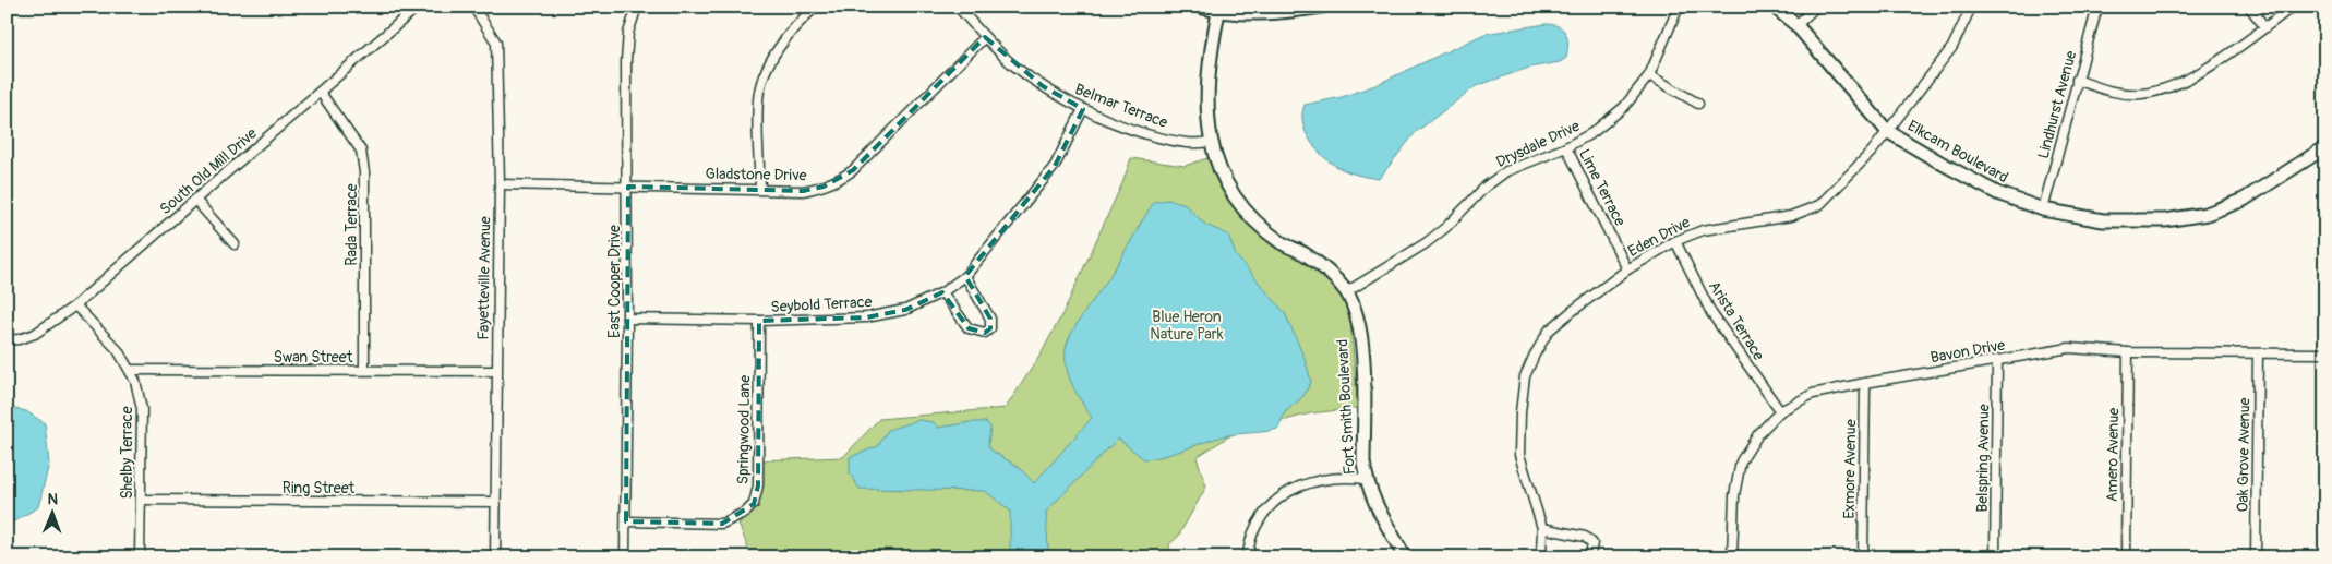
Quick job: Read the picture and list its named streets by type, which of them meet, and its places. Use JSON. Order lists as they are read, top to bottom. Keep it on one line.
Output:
{"streets":{"street":["Lindhurst Avenue","Belmar Terrace","Drysdale Drive","Elkcam Boulevard","South Old Mill Drive","Gladstone Drive","Lime Terrace","Rada Terrace","Eden Drive","Fayetteville Avenue","East Cooper Drive","Seybold Terrace","Arista Terrace","Bavon Drive","Swan Street","Fort Smith Boulevard","Springwood Lane","Shelby Terrace","Amero Avenue","Oak Grove Avenue","Belspring Avenue","Exmore Avenue","Ring Street"]},"crossings":[["Lindhurst Avenue","Elkcam Boulevard"],["Belmar Terrace","Gladstone Drive"],["Belmar Terrace","Seybold Terrace"],["Belmar Terrace","Fort Smith Boulevard"],["Drysdale Drive","Lime Terrace"],["Drysdale Drive","Fort Smith Boulevard"],["Elkcam Boulevard","Eden Drive"],["South Old Mill Drive","Rada Terrace"],["South Old Mill Drive","Shelby Terrace"],["Gladstone Drive","Fayetteville Avenue"],["Gladstone Drive","East Cooper Drive"],["Lime Terrace","Eden Drive"],["Rada Terrace","Swan Street"],["Eden Drive","Arista Terrace"],["Fayetteville Avenue","Swan Street"],["Fayetteville Avenue","Ring Street"],["East Cooper Drive","Seybold Terrace"],["East Cooper Drive","Springwood Lane"],["Seybold Terrace","Springwood Lane"],["Arista Terrace","Bavon Drive"],["Bavon Drive","Amero Avenue"],["Bavon Drive","Oak Grove Avenue"],["Bavon Drive","Belspring Avenue"],["Bavon Drive","Exmore Avenue"],["Swan Street","Shelby Terrace"],["Shelby Terrace","Ring Street"]],"parks":["Blue Heron Nature Park"],"north":"top"}
